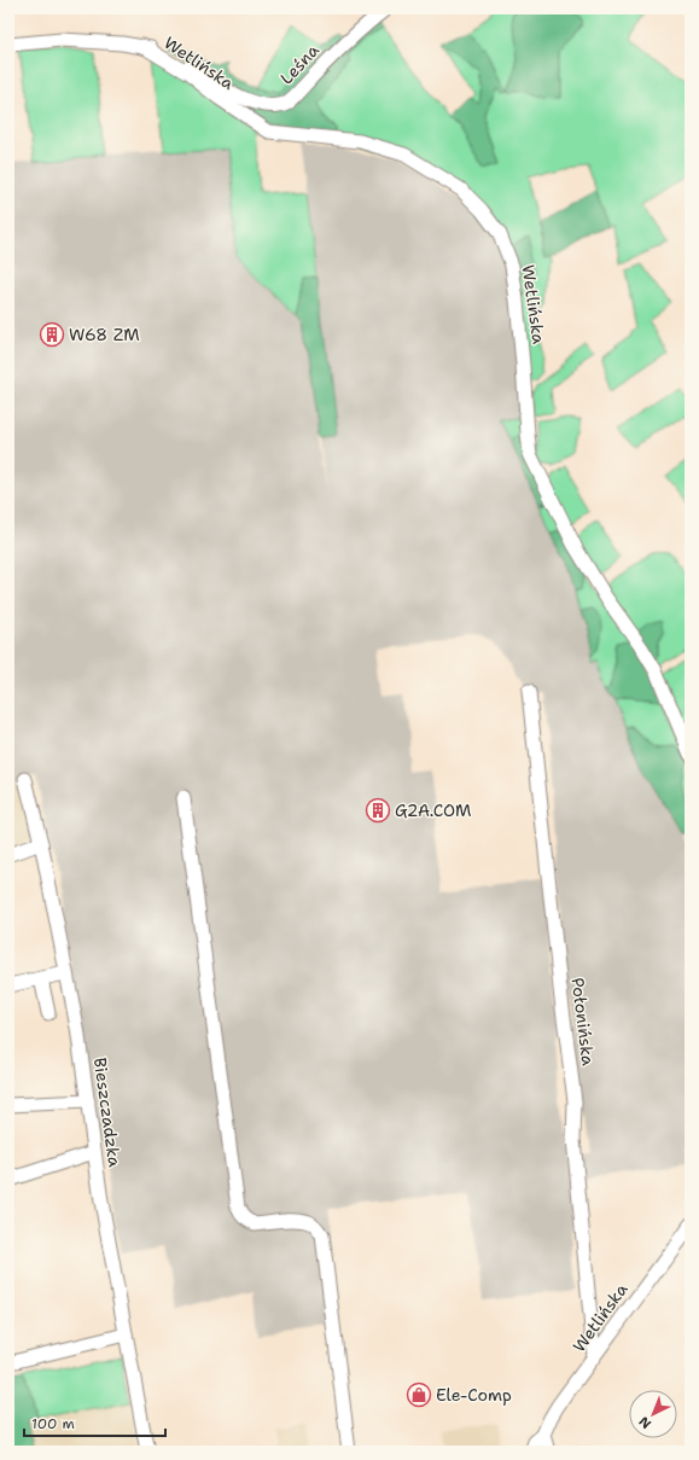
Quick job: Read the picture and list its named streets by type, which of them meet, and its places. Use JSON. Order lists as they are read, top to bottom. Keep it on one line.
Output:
{"streets":{"street":["Wetlińska","Leśna","Połonińska","Bieszczadzka"]},"crossings":[["Wetlińska","Leśna"],["Wetlińska","Połonińska"]],"places":{"building":["W68 ZM","G2A.COM"],"shop":["Ele-Comp"]},"scale_bar":"100 m","north":"bottom left"}
